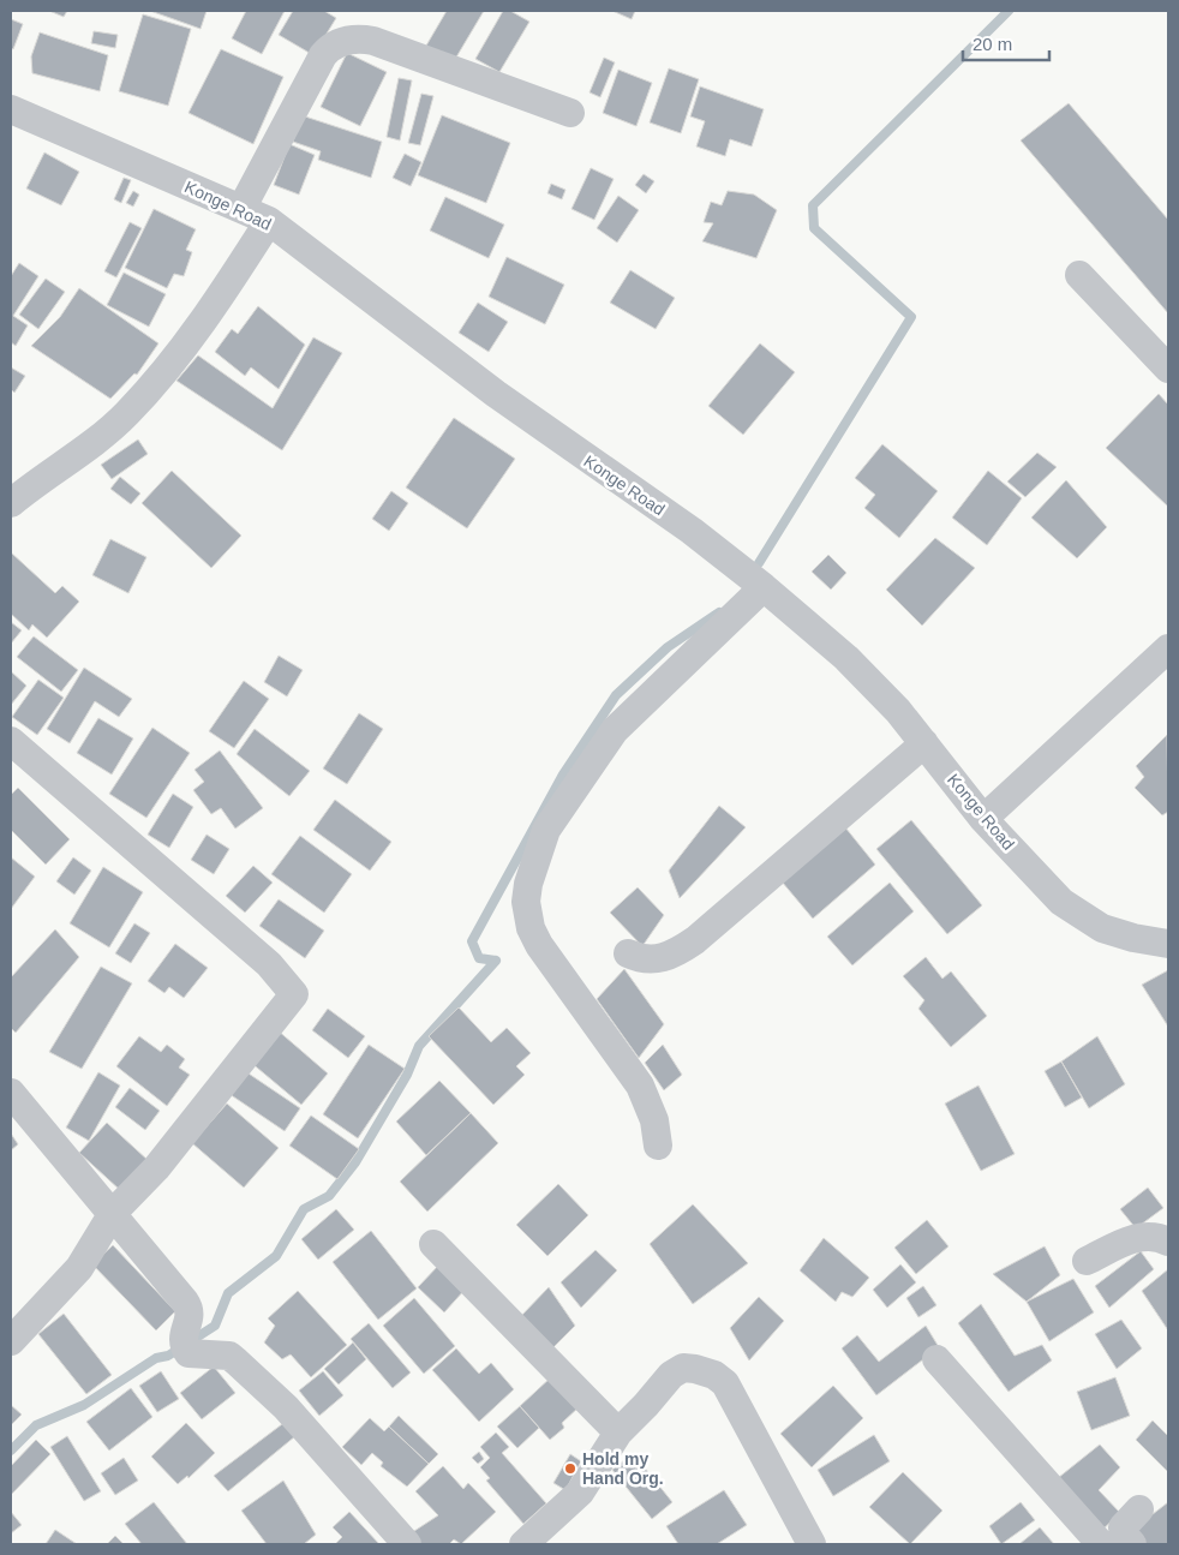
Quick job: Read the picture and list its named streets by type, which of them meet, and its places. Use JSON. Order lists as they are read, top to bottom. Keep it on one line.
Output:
{"streets":{"street":["Konge Road"]},"places":["Hold my Hand Org."],"scale_bar":"20 m"}
